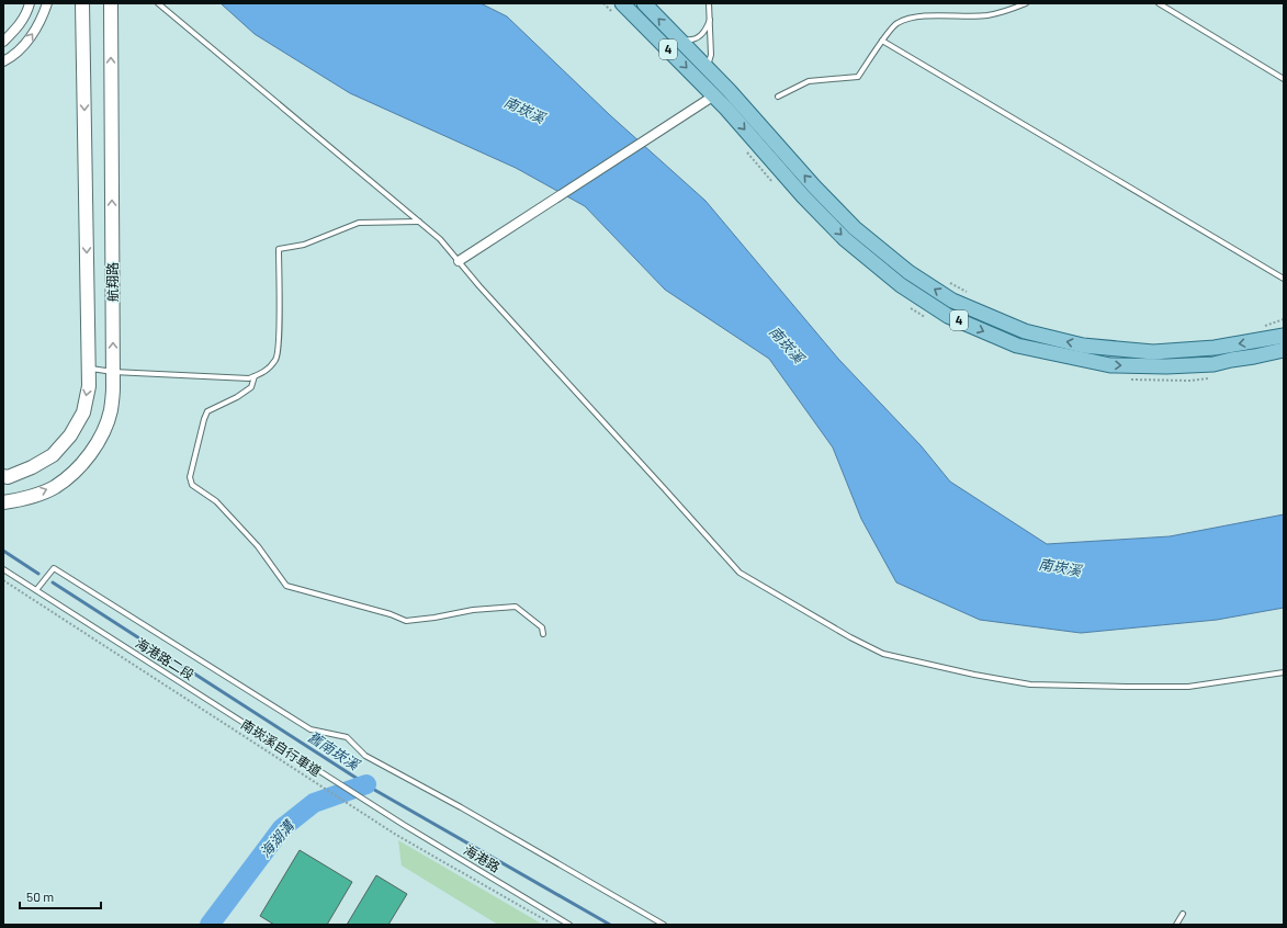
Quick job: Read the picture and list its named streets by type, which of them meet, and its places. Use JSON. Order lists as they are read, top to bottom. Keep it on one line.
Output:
{"streets":{"main road":["4"],"street":["航翔路"],"lane":["海港路二段","海港路"],"path":["南崁溪自行車道"]},"crossings":[["海港路二段","海港路"]],"water":["南崁溪","舊南崁溪","海湖溝"],"scale_bar":"50 m"}
